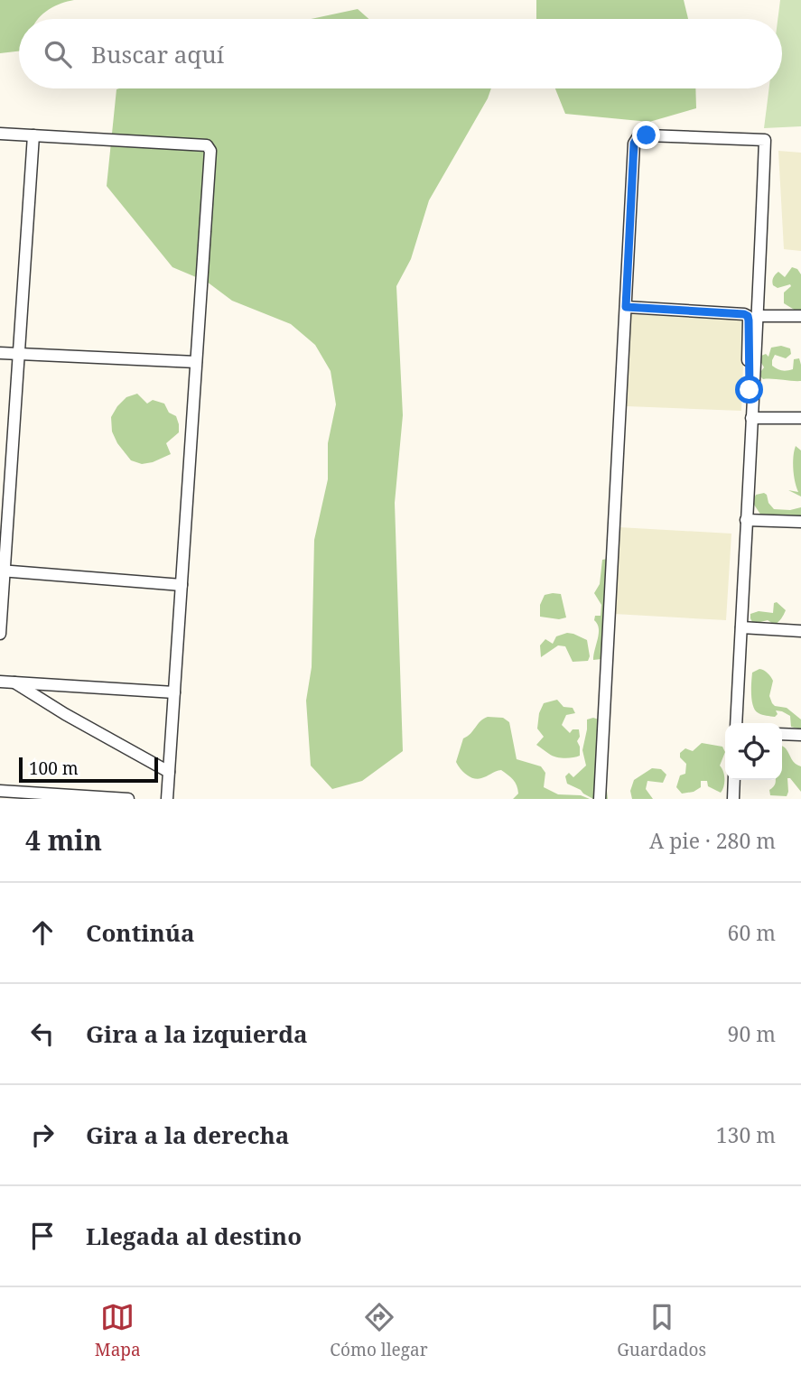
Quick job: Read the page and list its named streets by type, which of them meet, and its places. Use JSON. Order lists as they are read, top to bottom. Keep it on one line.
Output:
{"scale_bar":"100 m","page":{"search":"Buscar aquí","scale":"100 m","heading":["4 min","A pie · 280 m"],"list":[["Continúa","60 m"],["Gira a la izquierda","90 m"],["Gira a la derecha","130 m"],"Llegada al destino"],"nav":["Mapa","Cómo llegar","Guardados"]}}
